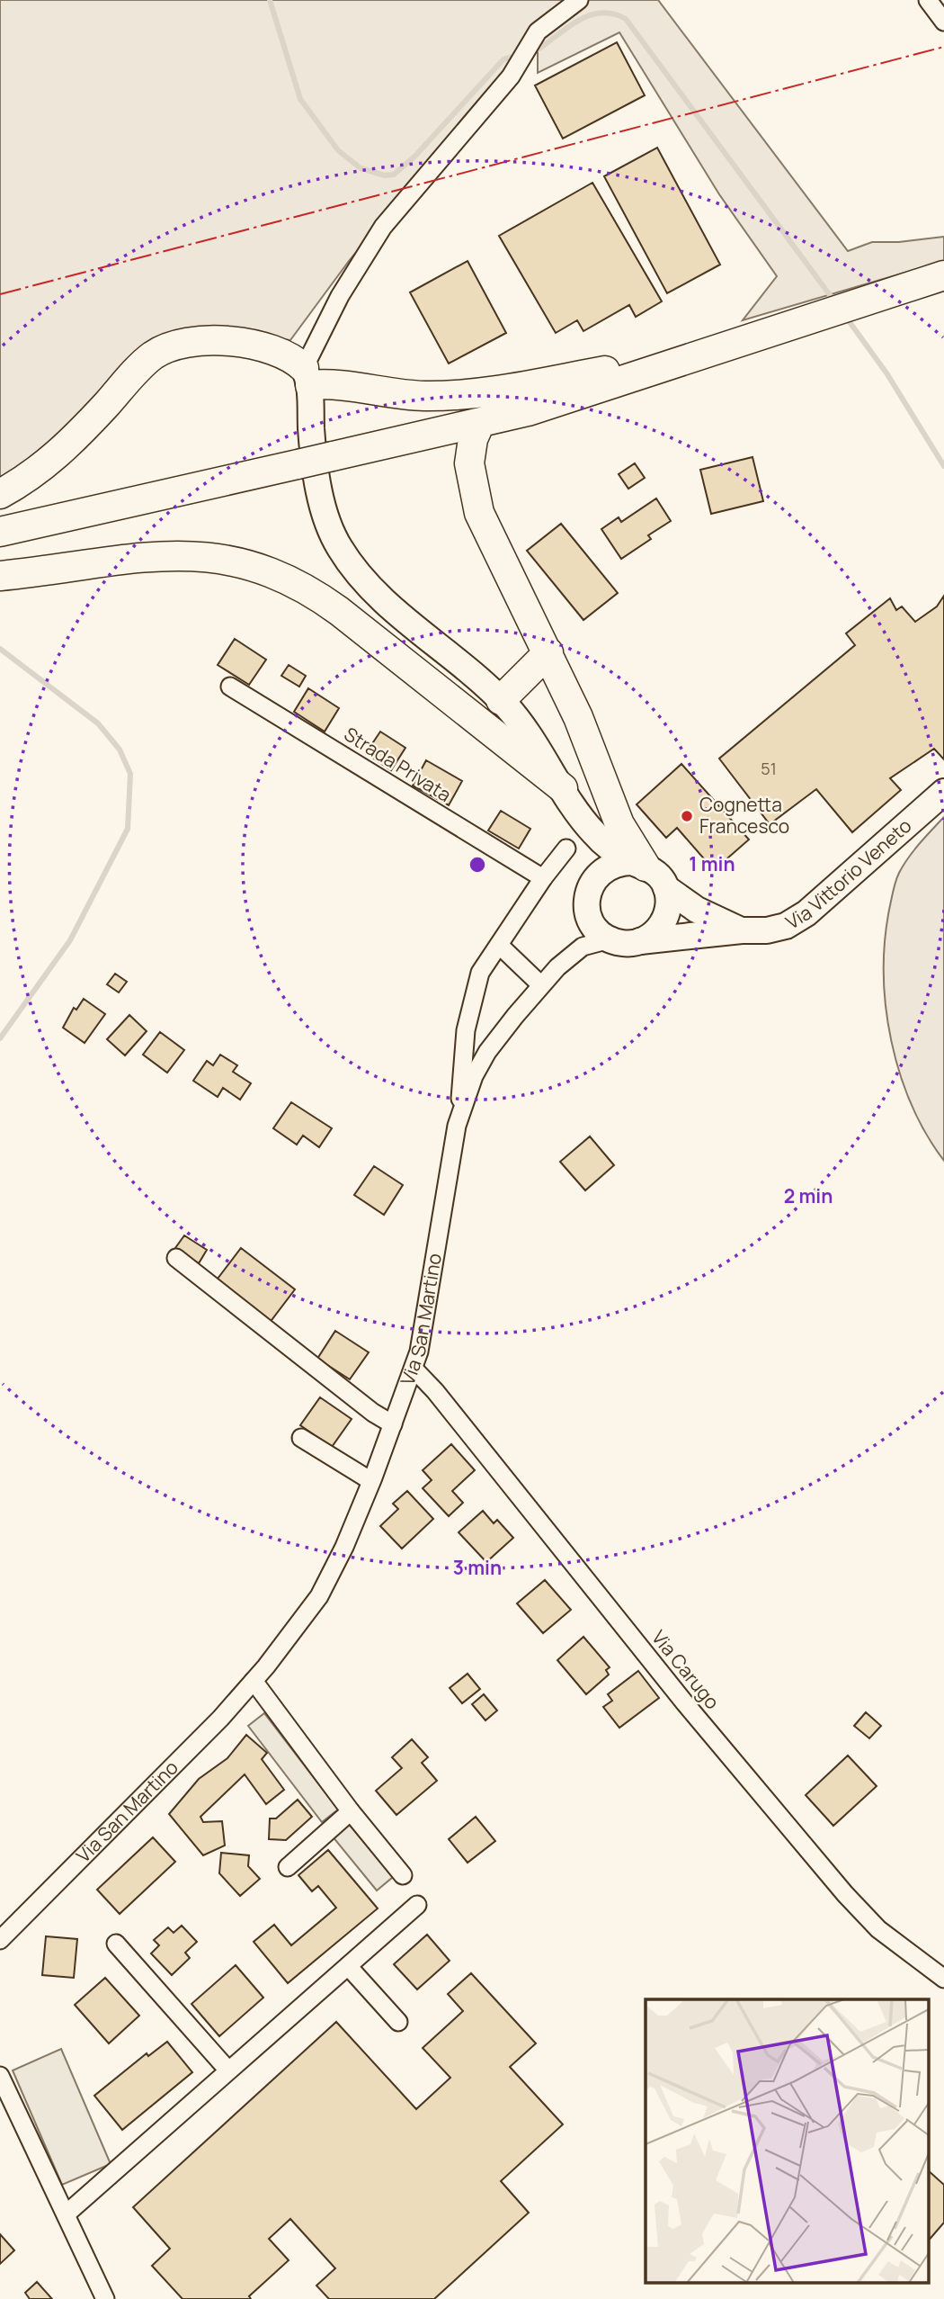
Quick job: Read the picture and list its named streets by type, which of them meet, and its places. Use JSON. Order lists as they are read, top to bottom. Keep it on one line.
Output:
{"streets":{"street":["Strada Privata","Via Vittorio Veneto","Via San Martino","Via Carugo"]},"crossings":[["Via San Martino","Via Carugo"]],"places":["Cognetta Francesco"],"house_numbers":["51"],"rings":["1 min","2 min","3 min"]}
